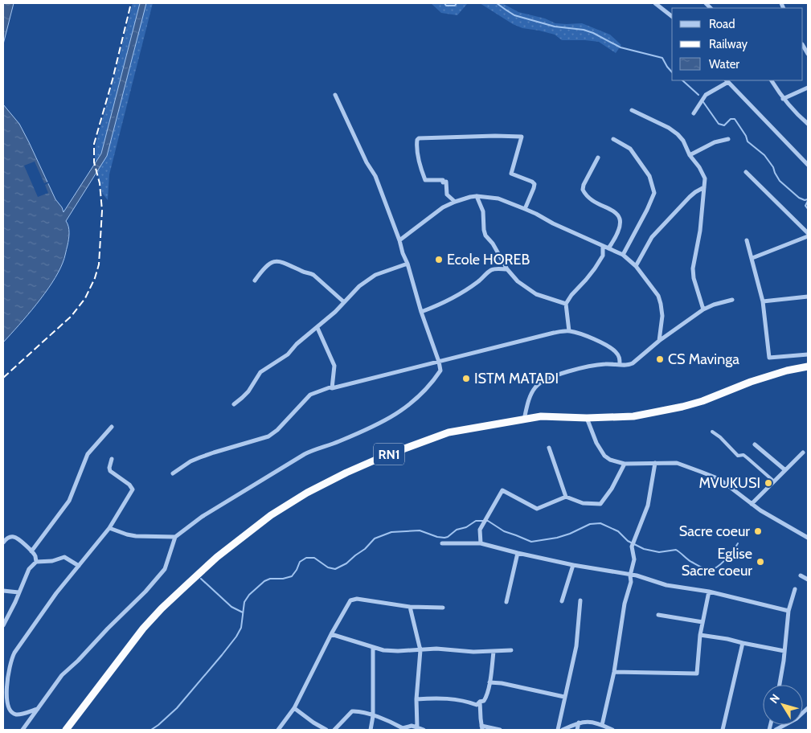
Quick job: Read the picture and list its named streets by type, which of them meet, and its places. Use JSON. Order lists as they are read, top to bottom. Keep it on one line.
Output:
{"streets":{"highway":["RN1"]},"places":["Ecole HOREB","CS Mavinga","ISTM MATADI","MVUKUSI","Sacre coeur","Eglise Sacre coeur"],"legend":["Road","Railway","Water"],"north":"top left"}
